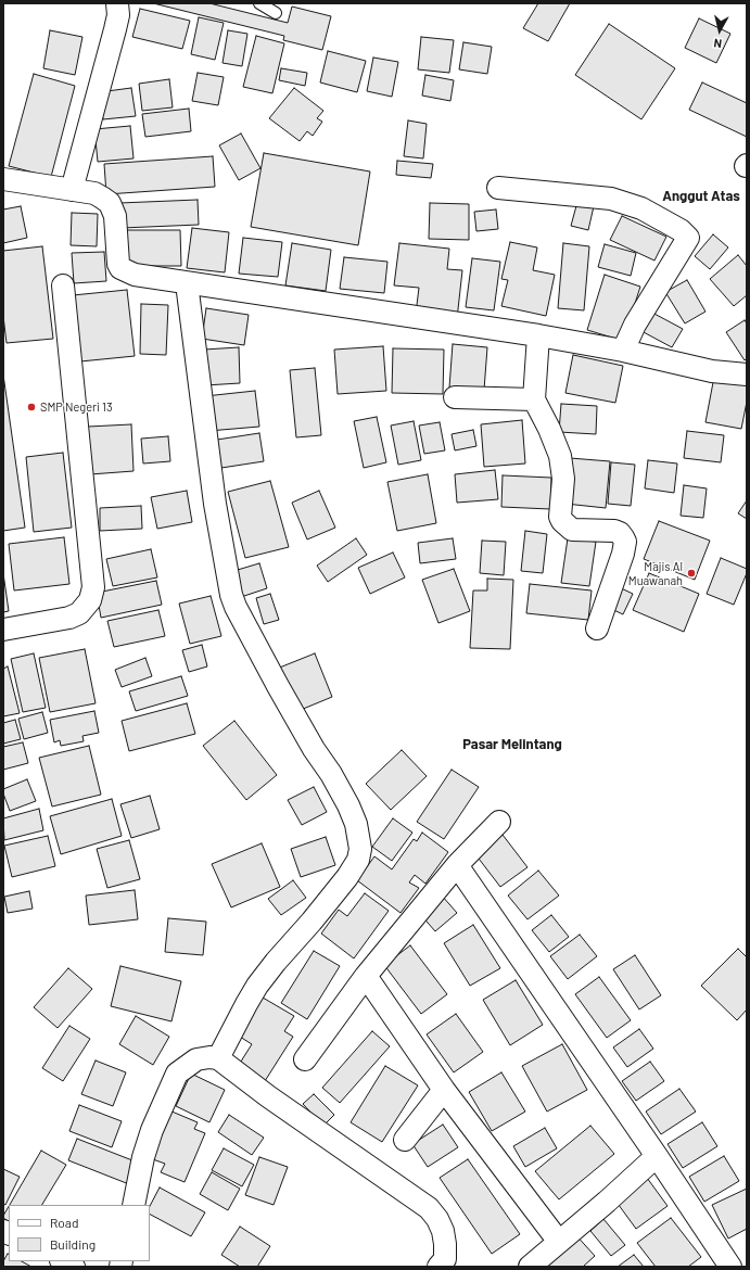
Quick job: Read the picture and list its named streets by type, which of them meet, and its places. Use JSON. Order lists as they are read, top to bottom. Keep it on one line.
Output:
{"districts":["Anggut Atas","Pasar Melintang"],"places":["SMP Negeri 13","Majis Al Muawanah"],"legend":["Road","Building"],"north":"bottom"}
